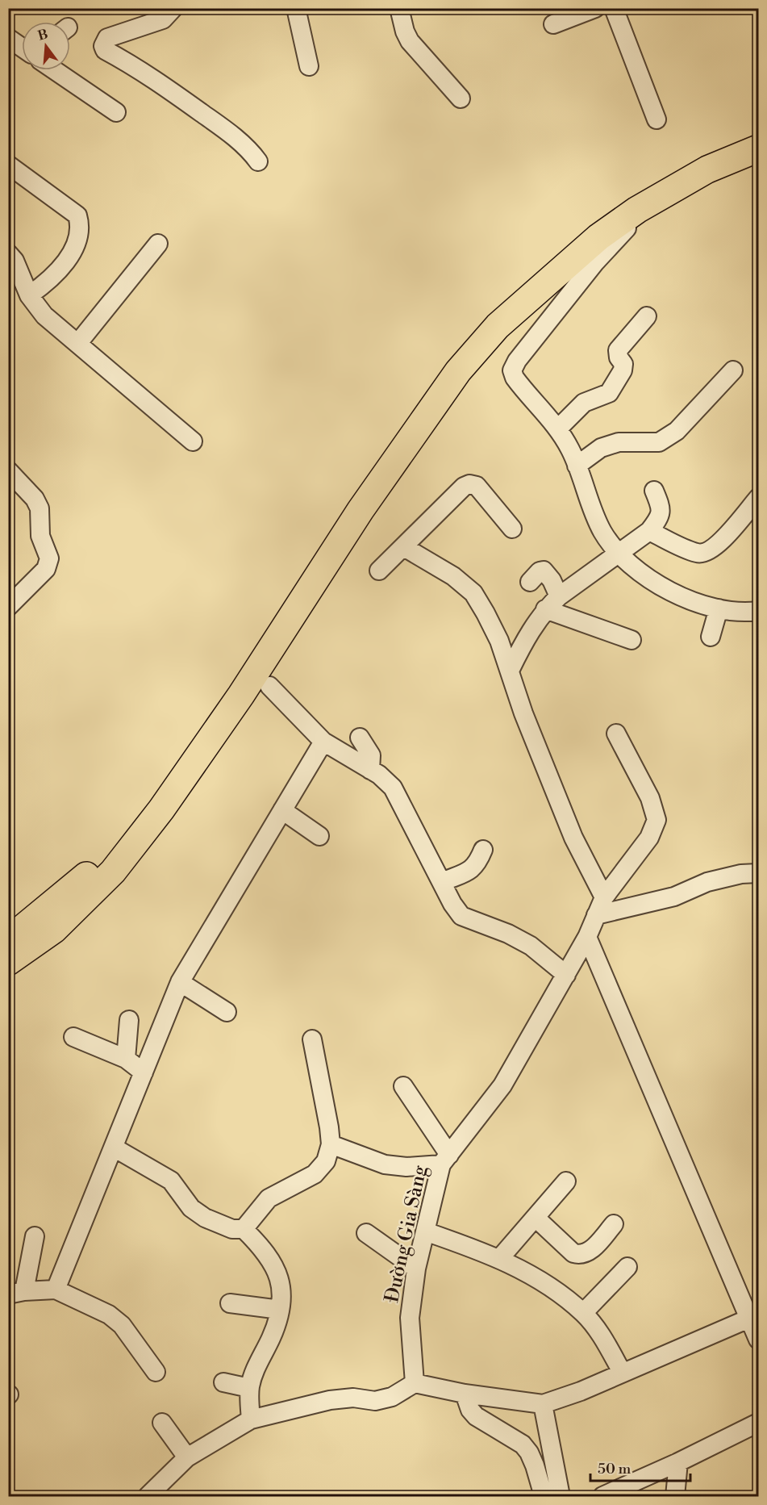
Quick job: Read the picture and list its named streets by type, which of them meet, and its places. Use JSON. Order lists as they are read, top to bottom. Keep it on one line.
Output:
{"streets":{"street":["Đường Gia Sàng"]},"scale_bar":"50 m","north":"top"}
